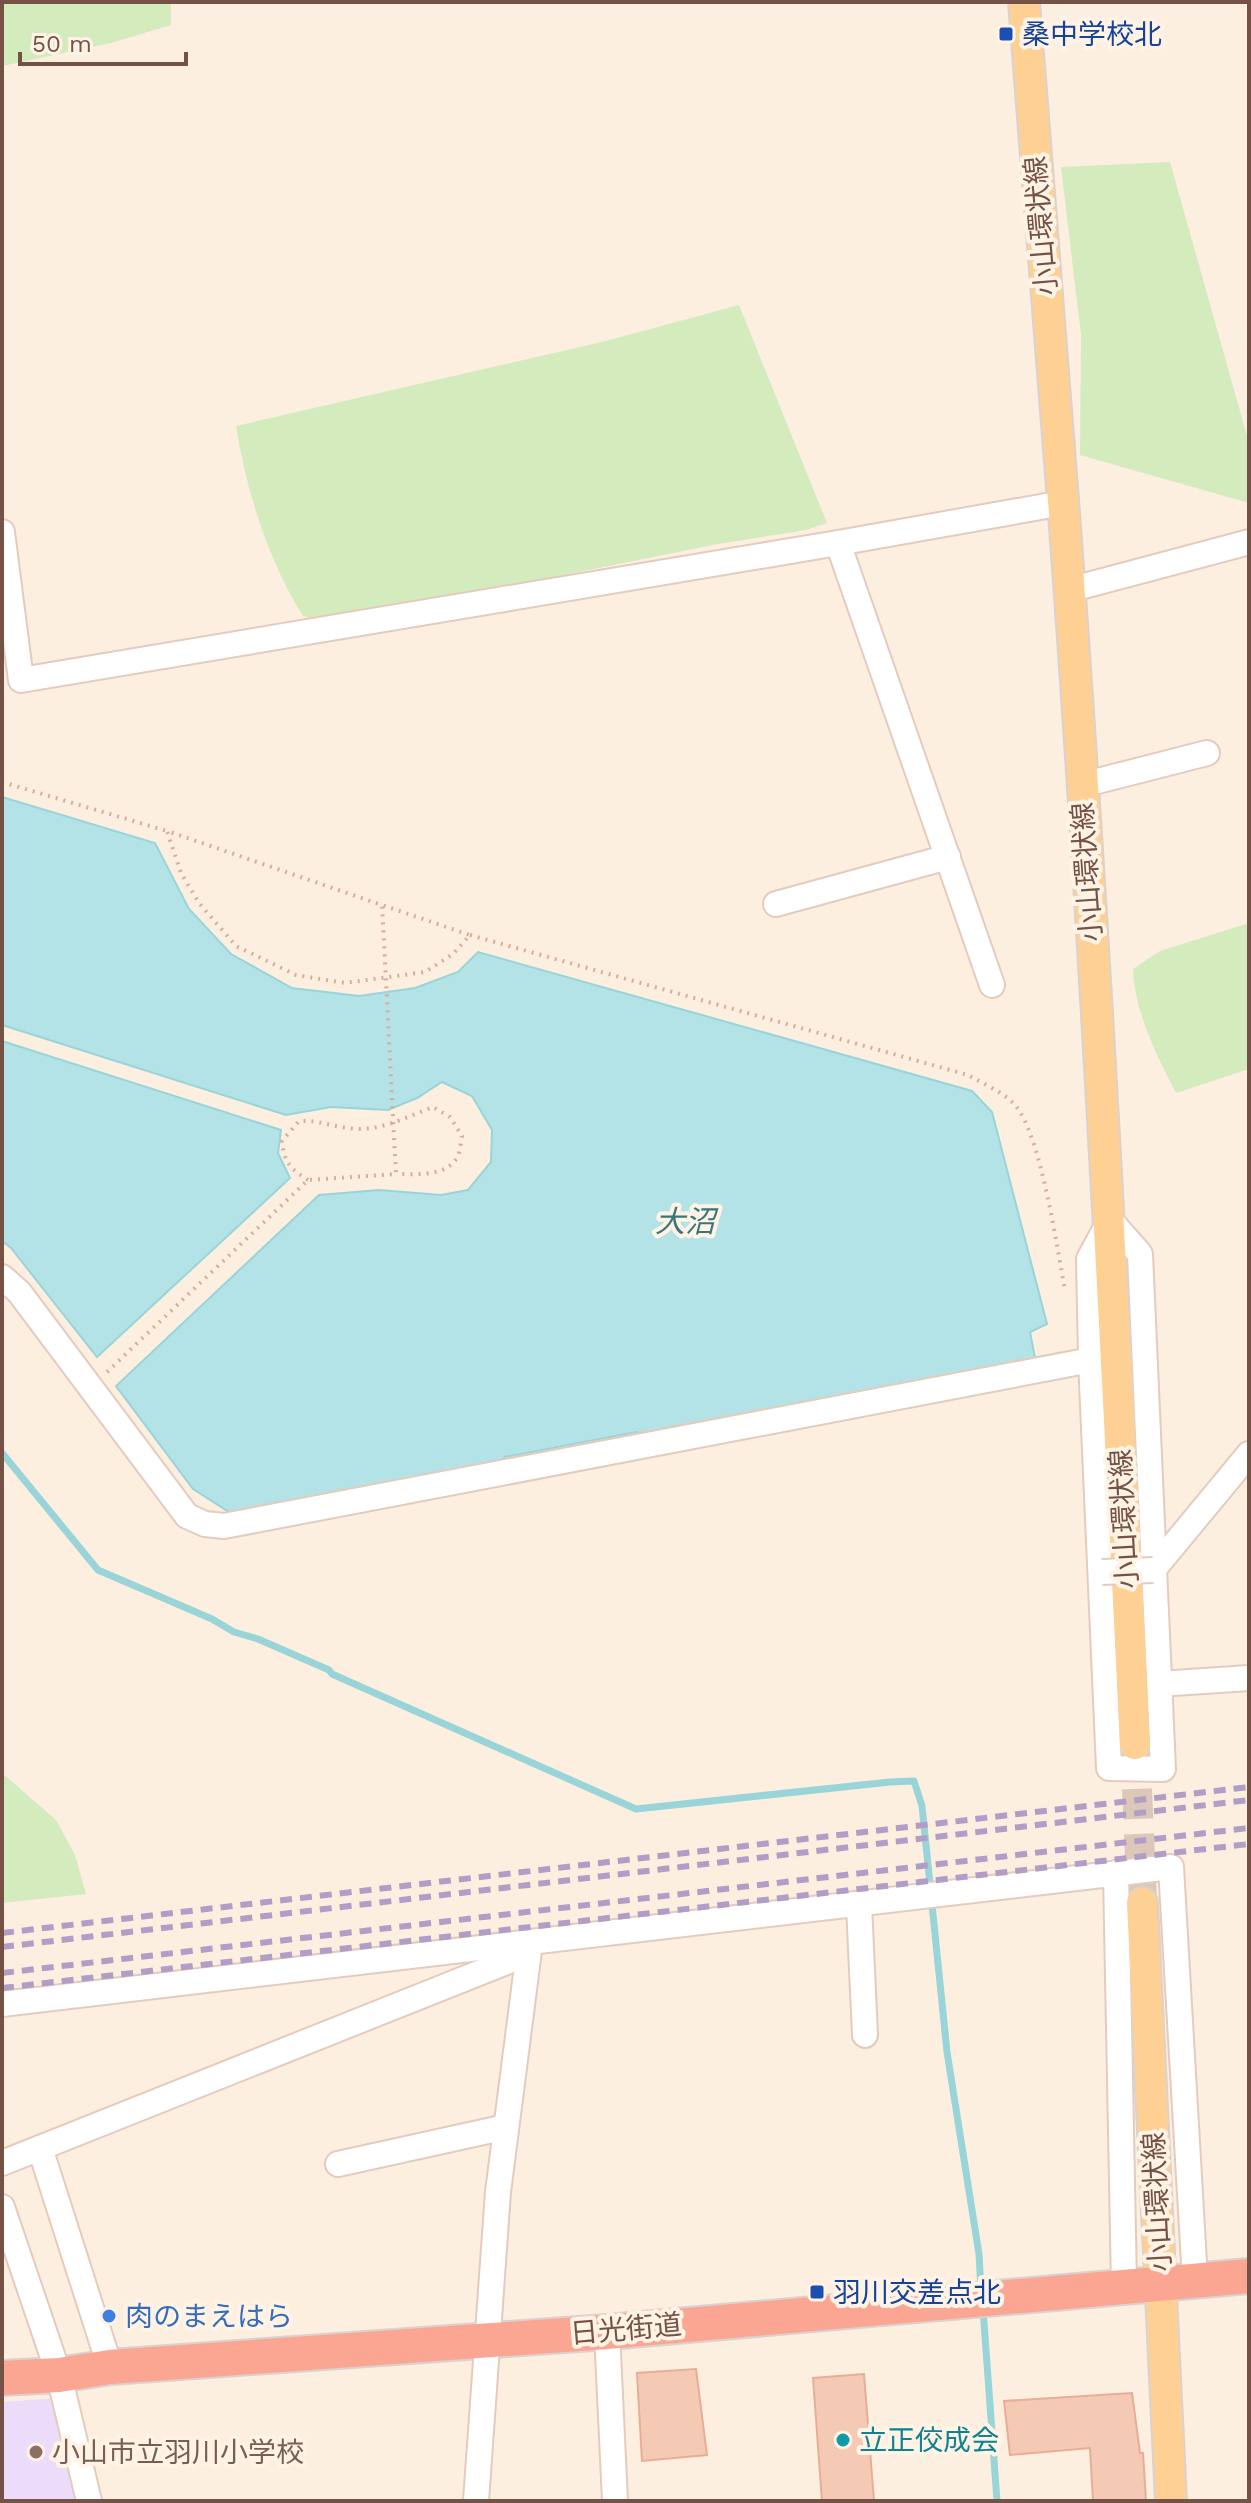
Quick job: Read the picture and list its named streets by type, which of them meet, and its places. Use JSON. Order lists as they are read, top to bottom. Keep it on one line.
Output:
{"streets":{"highway":["日光街道"],"main road":["小山環状線"]},"crossings":[["小山環状線","日光街道"]],"water":["大沼"],"places":{"transit":["桑中学校北","羽川交差点北"],"other":["肉のまえはら","立正佼成会","小山市立羽川小学校"]},"scale_bar":"50 m"}
